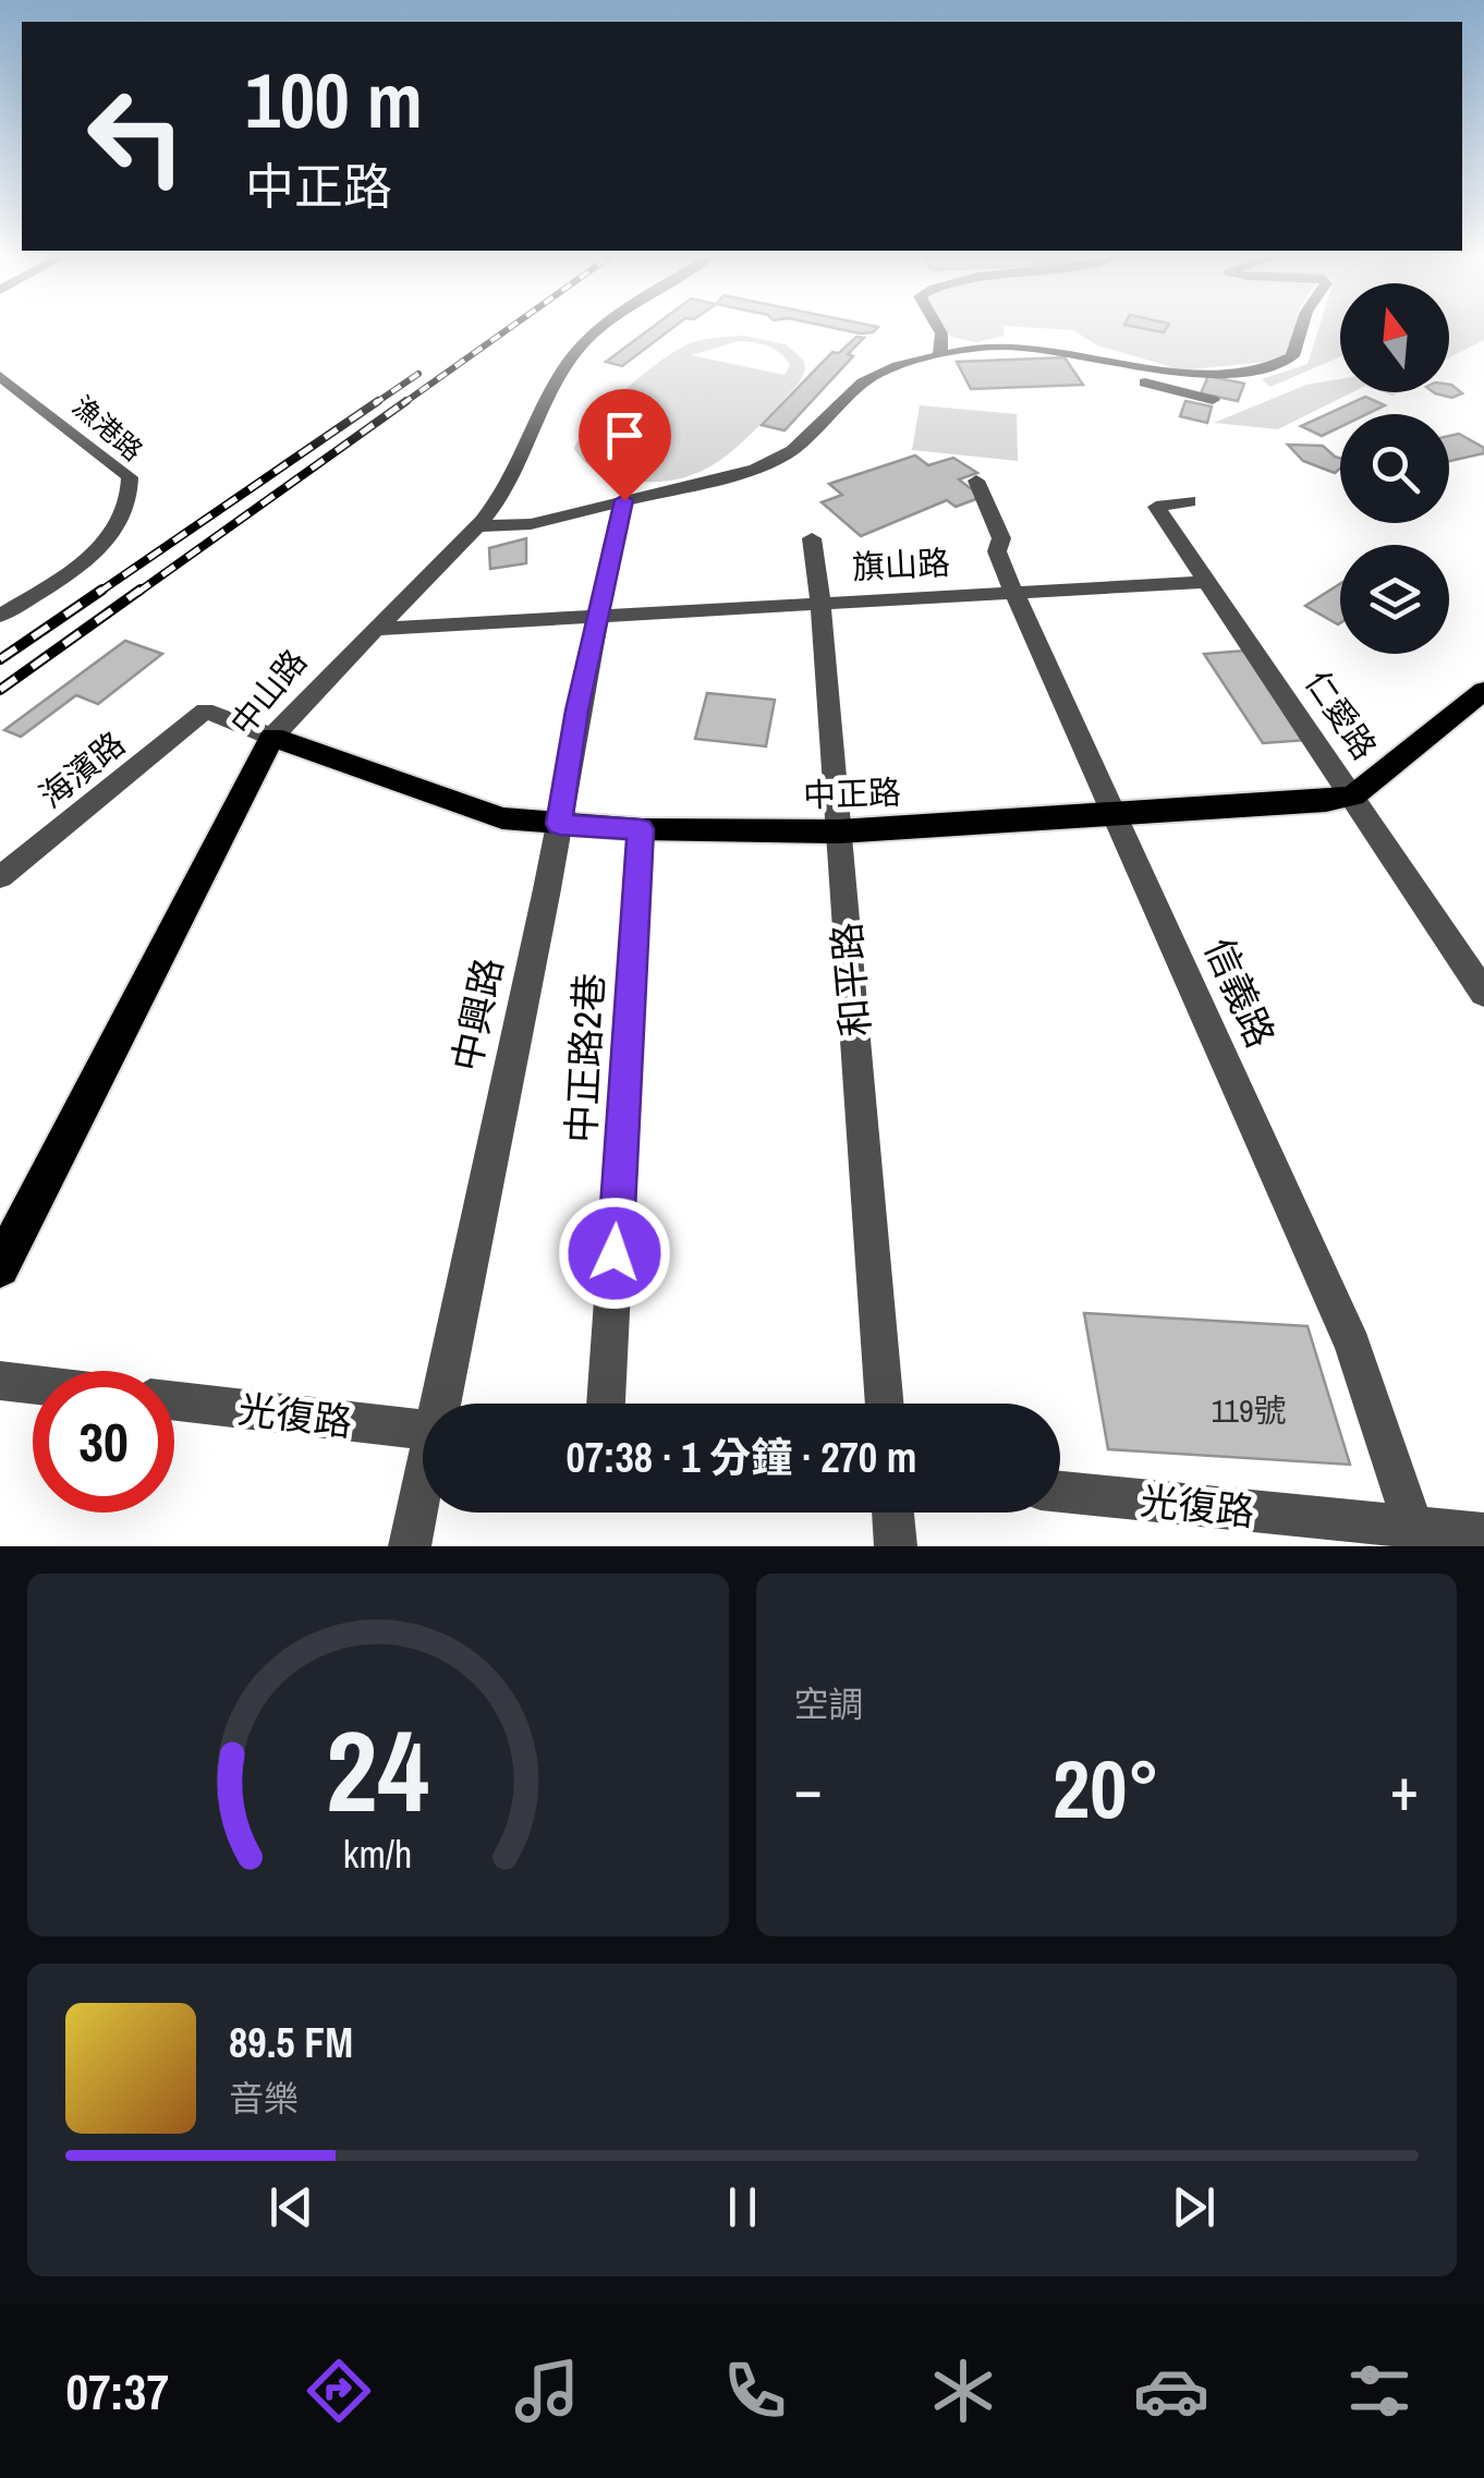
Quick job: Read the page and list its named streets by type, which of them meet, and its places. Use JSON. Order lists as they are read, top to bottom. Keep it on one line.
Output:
{"streets":{"main road":["中山路","中正路"],"street":["漁港路","旗山路","仁愛路","海濱路","和平路","信義路","中興路","中正路2巷","光復路"]},"crossings":[["旗山路","中山路"],["旗山路","仁愛路"],["旗山路","和平路"],["旗山路","信義路"],["旗山路","中興路"],["中山路","中正路"],["仁愛路","中正路"],["海濱路","中正路"],["中正路","和平路"],["中正路","信義路"],["中正路","中興路"],["中正路","中正路2巷"],["信義路","光復路"]],"house_numbers":["119號"],"north":"top","page":{"turn":["100 m","中正路"],"limit":"30","trip":"07:38 · 1 分鐘 · 270 m","tile":"空調","heat":["−","20°","+"],"song":["89.5 FM","音樂"],"tabs":"07:37","gauge":["24","km/h"]}}
